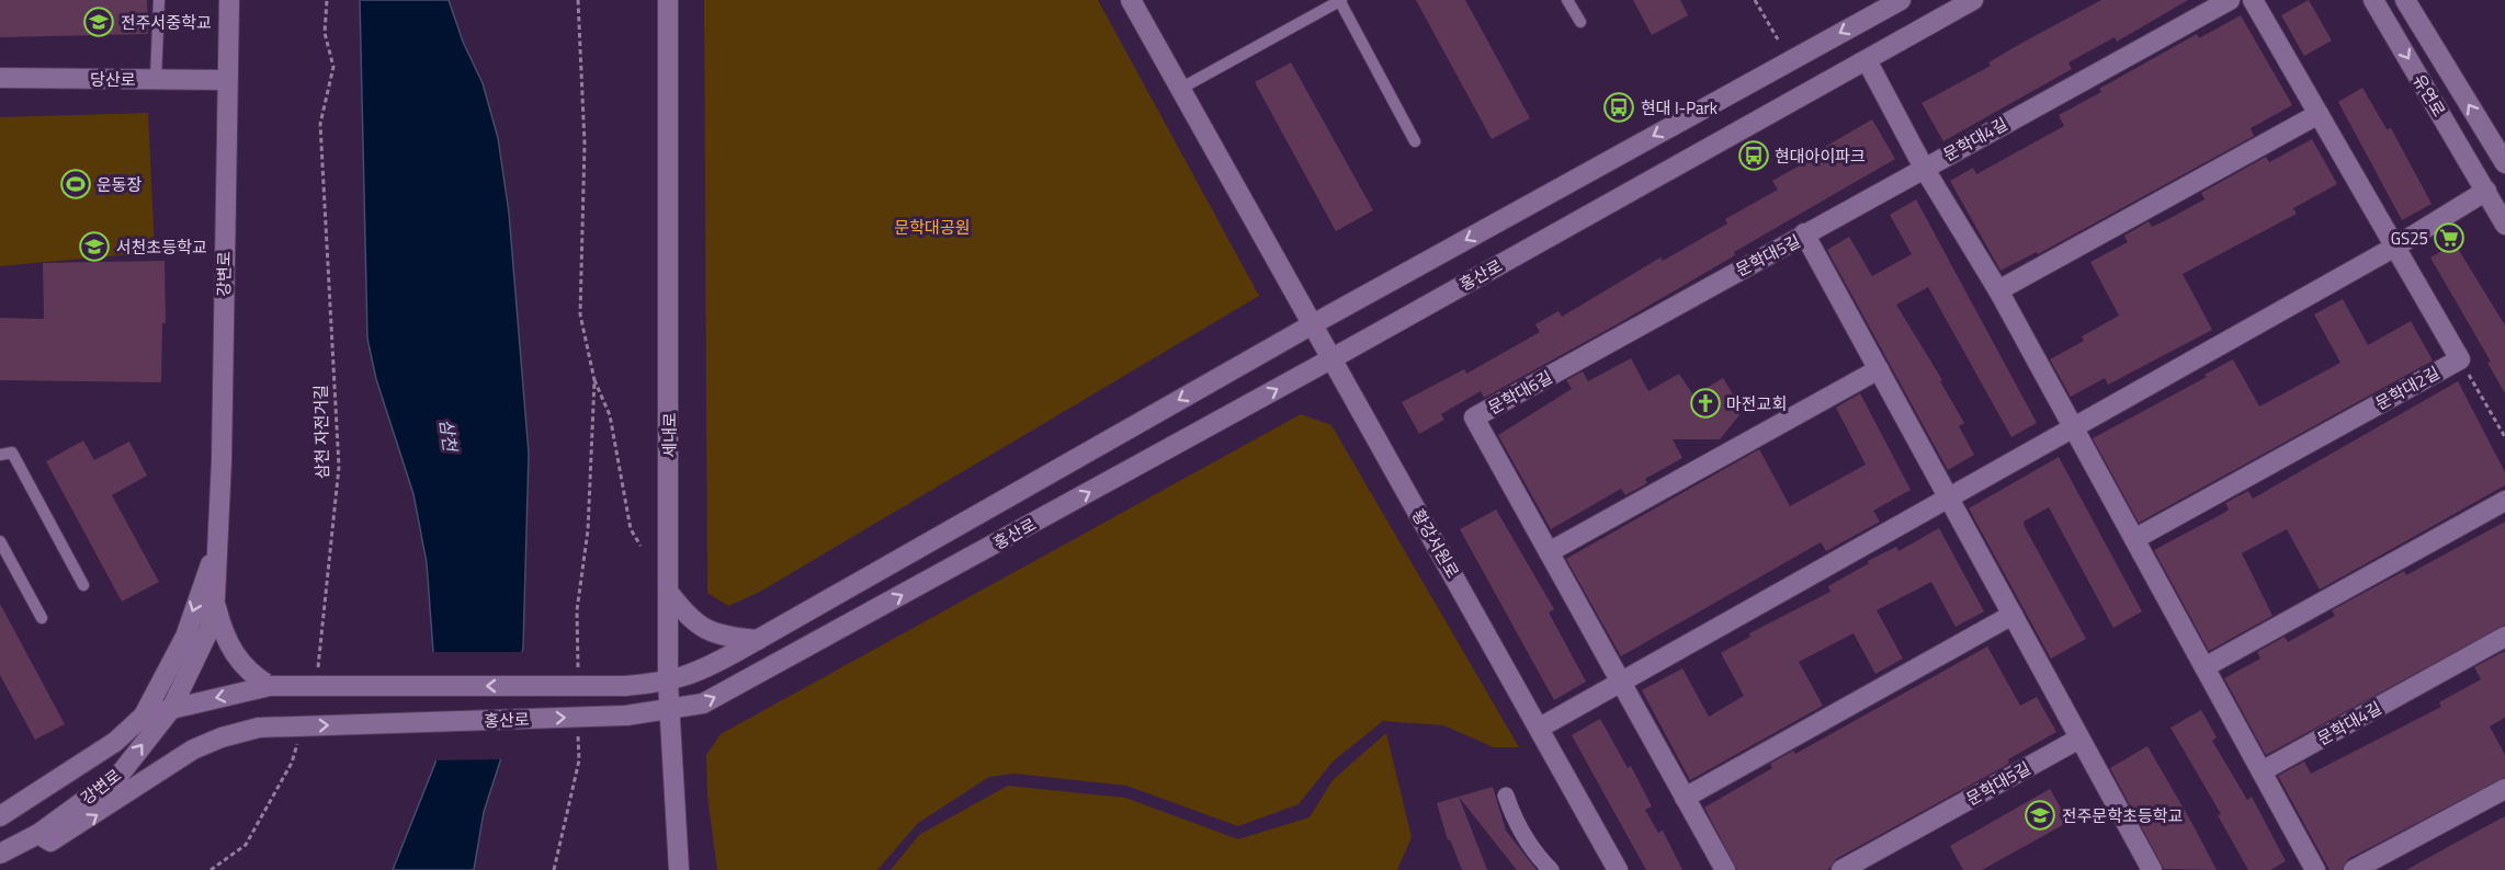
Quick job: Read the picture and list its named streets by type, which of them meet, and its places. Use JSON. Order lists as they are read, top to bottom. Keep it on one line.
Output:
{"streets":{"street":["당산로","유연로","문학대4길","문학대5길","강변로","홍산로","문학대2길","문학대6길","세내로","황강서원로"],"path":["삼천 자전거길"]},"crossings":[["당산로","강변로"],["문학대4길","문학대2길"],["문학대5길","문학대6길"],["강변로","홍산로"],["홍산로","세내로"],["홍산로","황강서원로"]],"water":["삼천"],"parks":["문학대공원"],"places":{"school or university":["전주서중학교","서천초등학교","전주문학초등학교"],"bus stop":["현대 I-Park","현대아이파크"],"sports":["운동장"],"supermarket":["GS25"],"church":["마전교회"]}}
